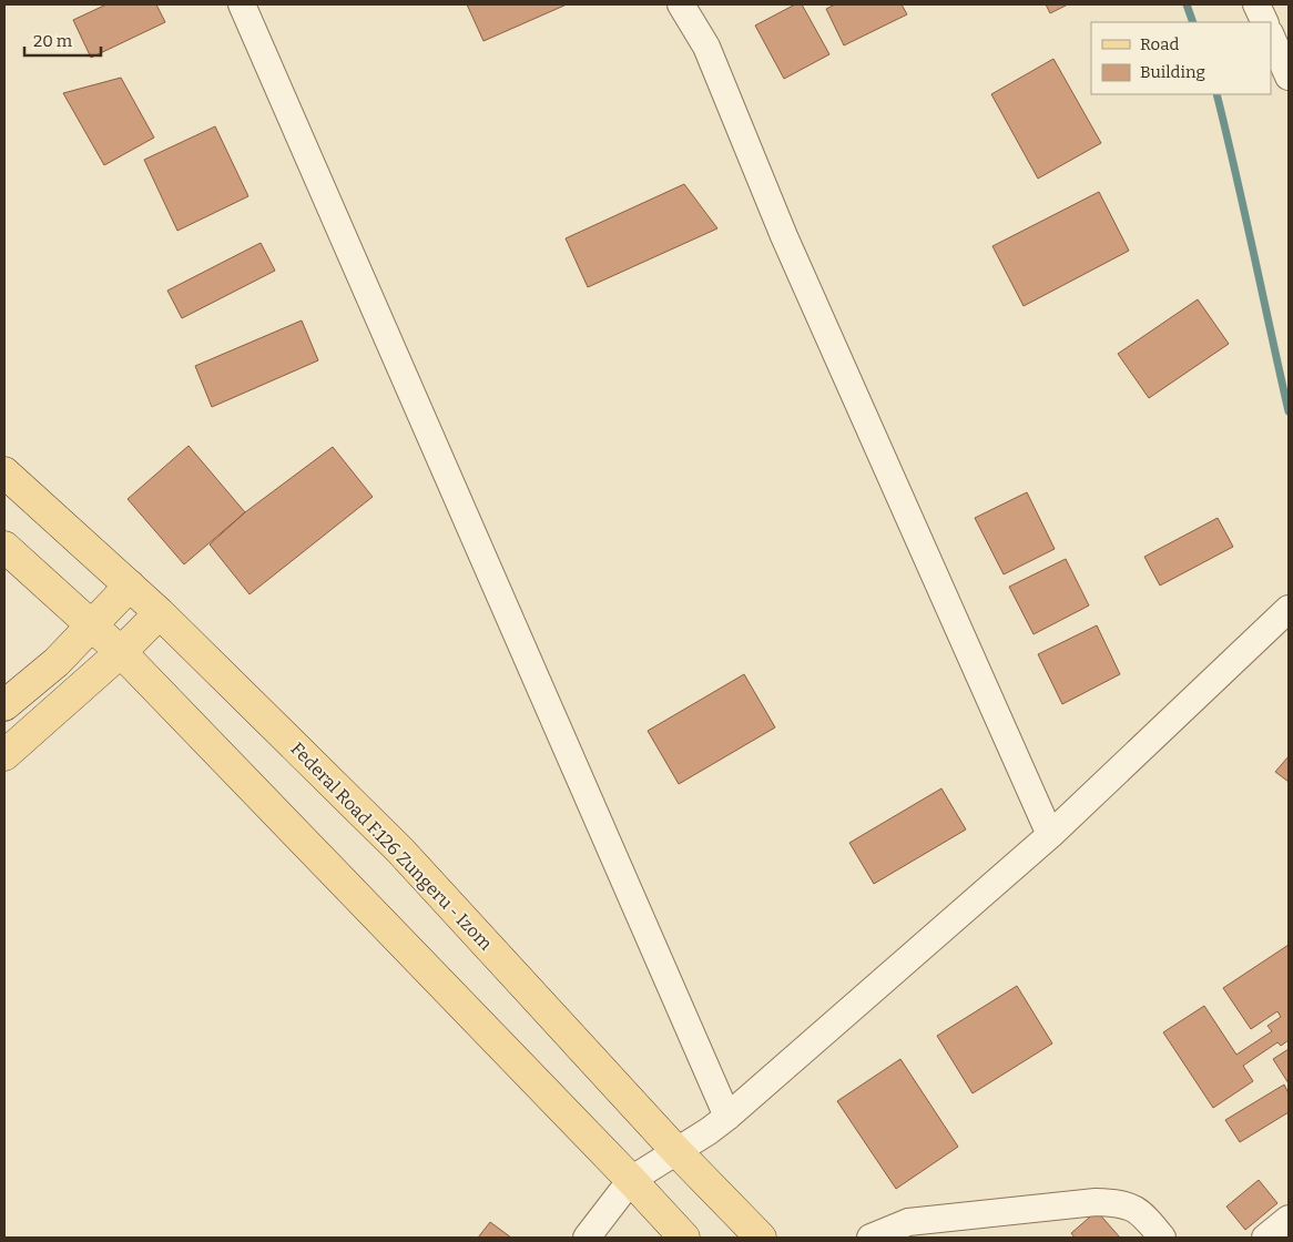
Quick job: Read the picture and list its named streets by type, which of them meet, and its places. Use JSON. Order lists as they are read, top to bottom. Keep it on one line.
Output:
{"streets":{"main road":["Federal Road F.126 Zungeru - Izom"]},"legend":["Road","Building"],"scale_bar":"20 m"}
